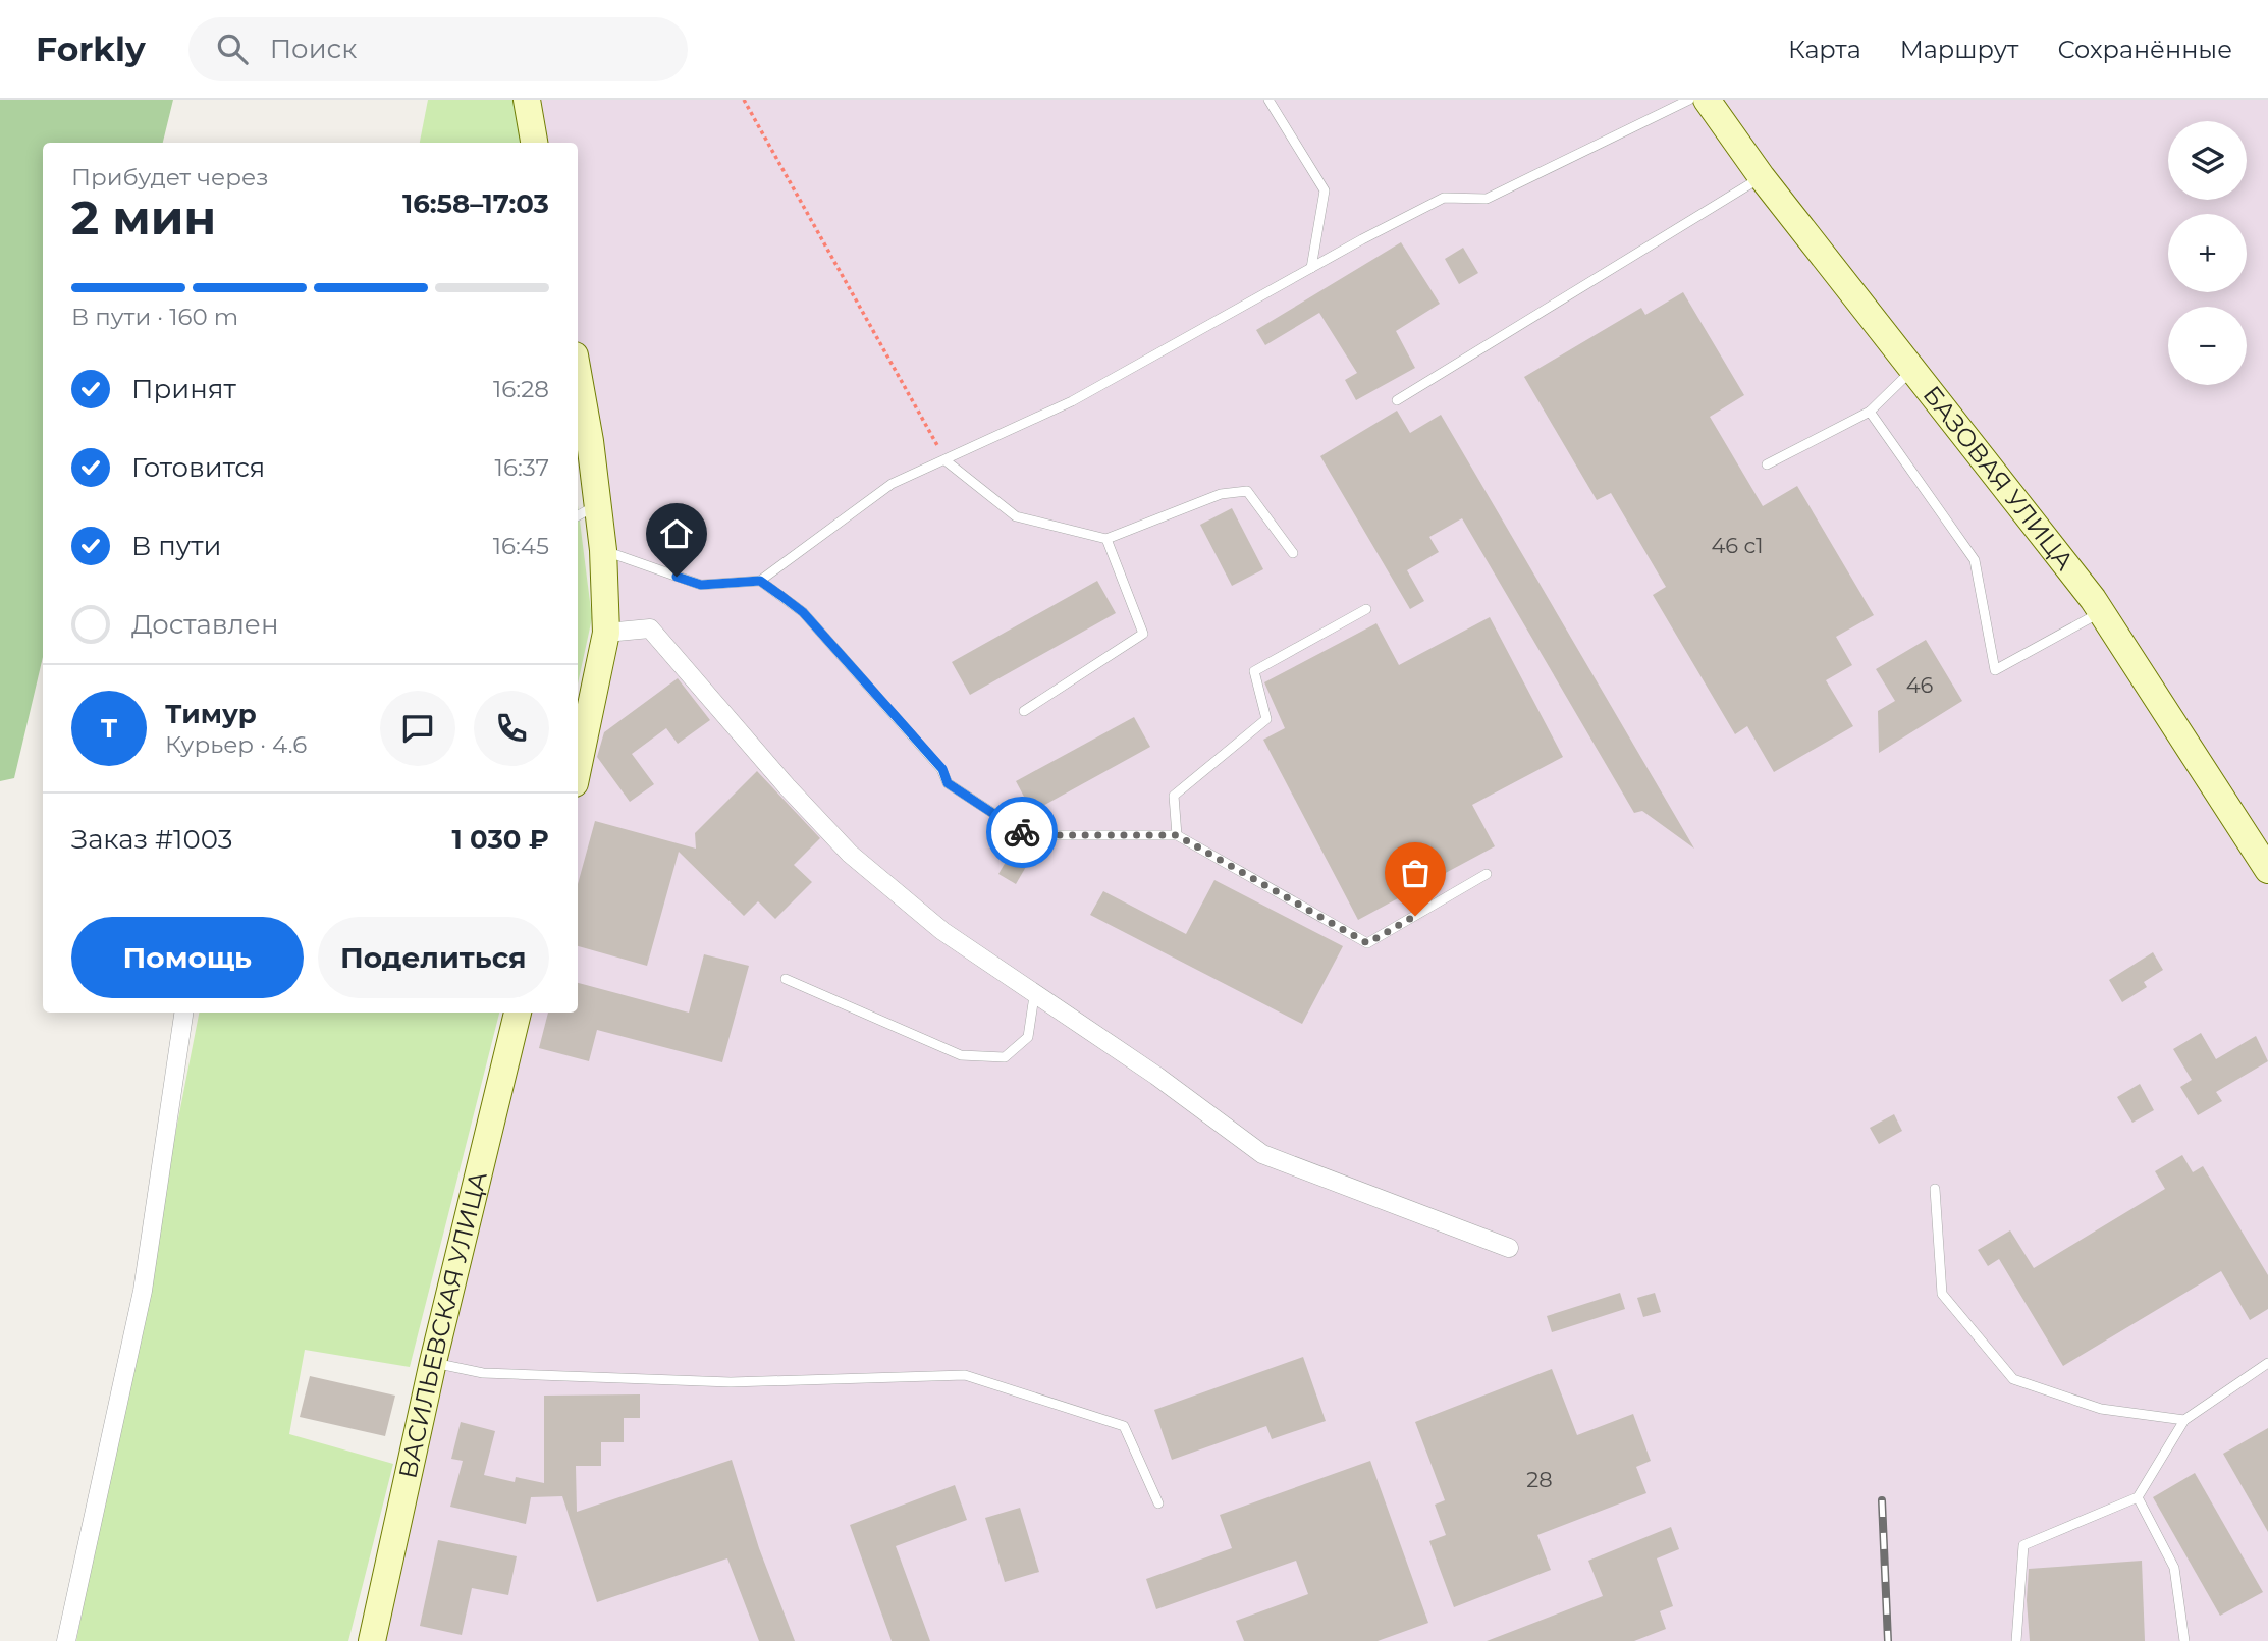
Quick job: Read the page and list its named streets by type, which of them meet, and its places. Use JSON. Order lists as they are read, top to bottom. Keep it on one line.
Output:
{"streets":{"street":["БАЗОВАЯ УЛИЦА","ВАСИЛЬЕВСКАЯ УЛИЦА"]},"house_numbers":["46 с1","46","28"],"page":{"header":"Forkly","search":"Поиск","nav":["Карта","Маршрут","Сохранённые"],"map_buttons":["+","−"],"heading":["2 мин","Прибудет через","16:58–17:03"],"panel":["Тимур","Курьер · 4.6","Заказ #1003","1 030 ₽"],"bar":"В пути · 160 m","list":[["Принят","16:28"],["Готовится","16:37"],["В пути","16:45"],"Доставлен"],"round":"Т","buttons":["Помощь","Поделиться"]}}
